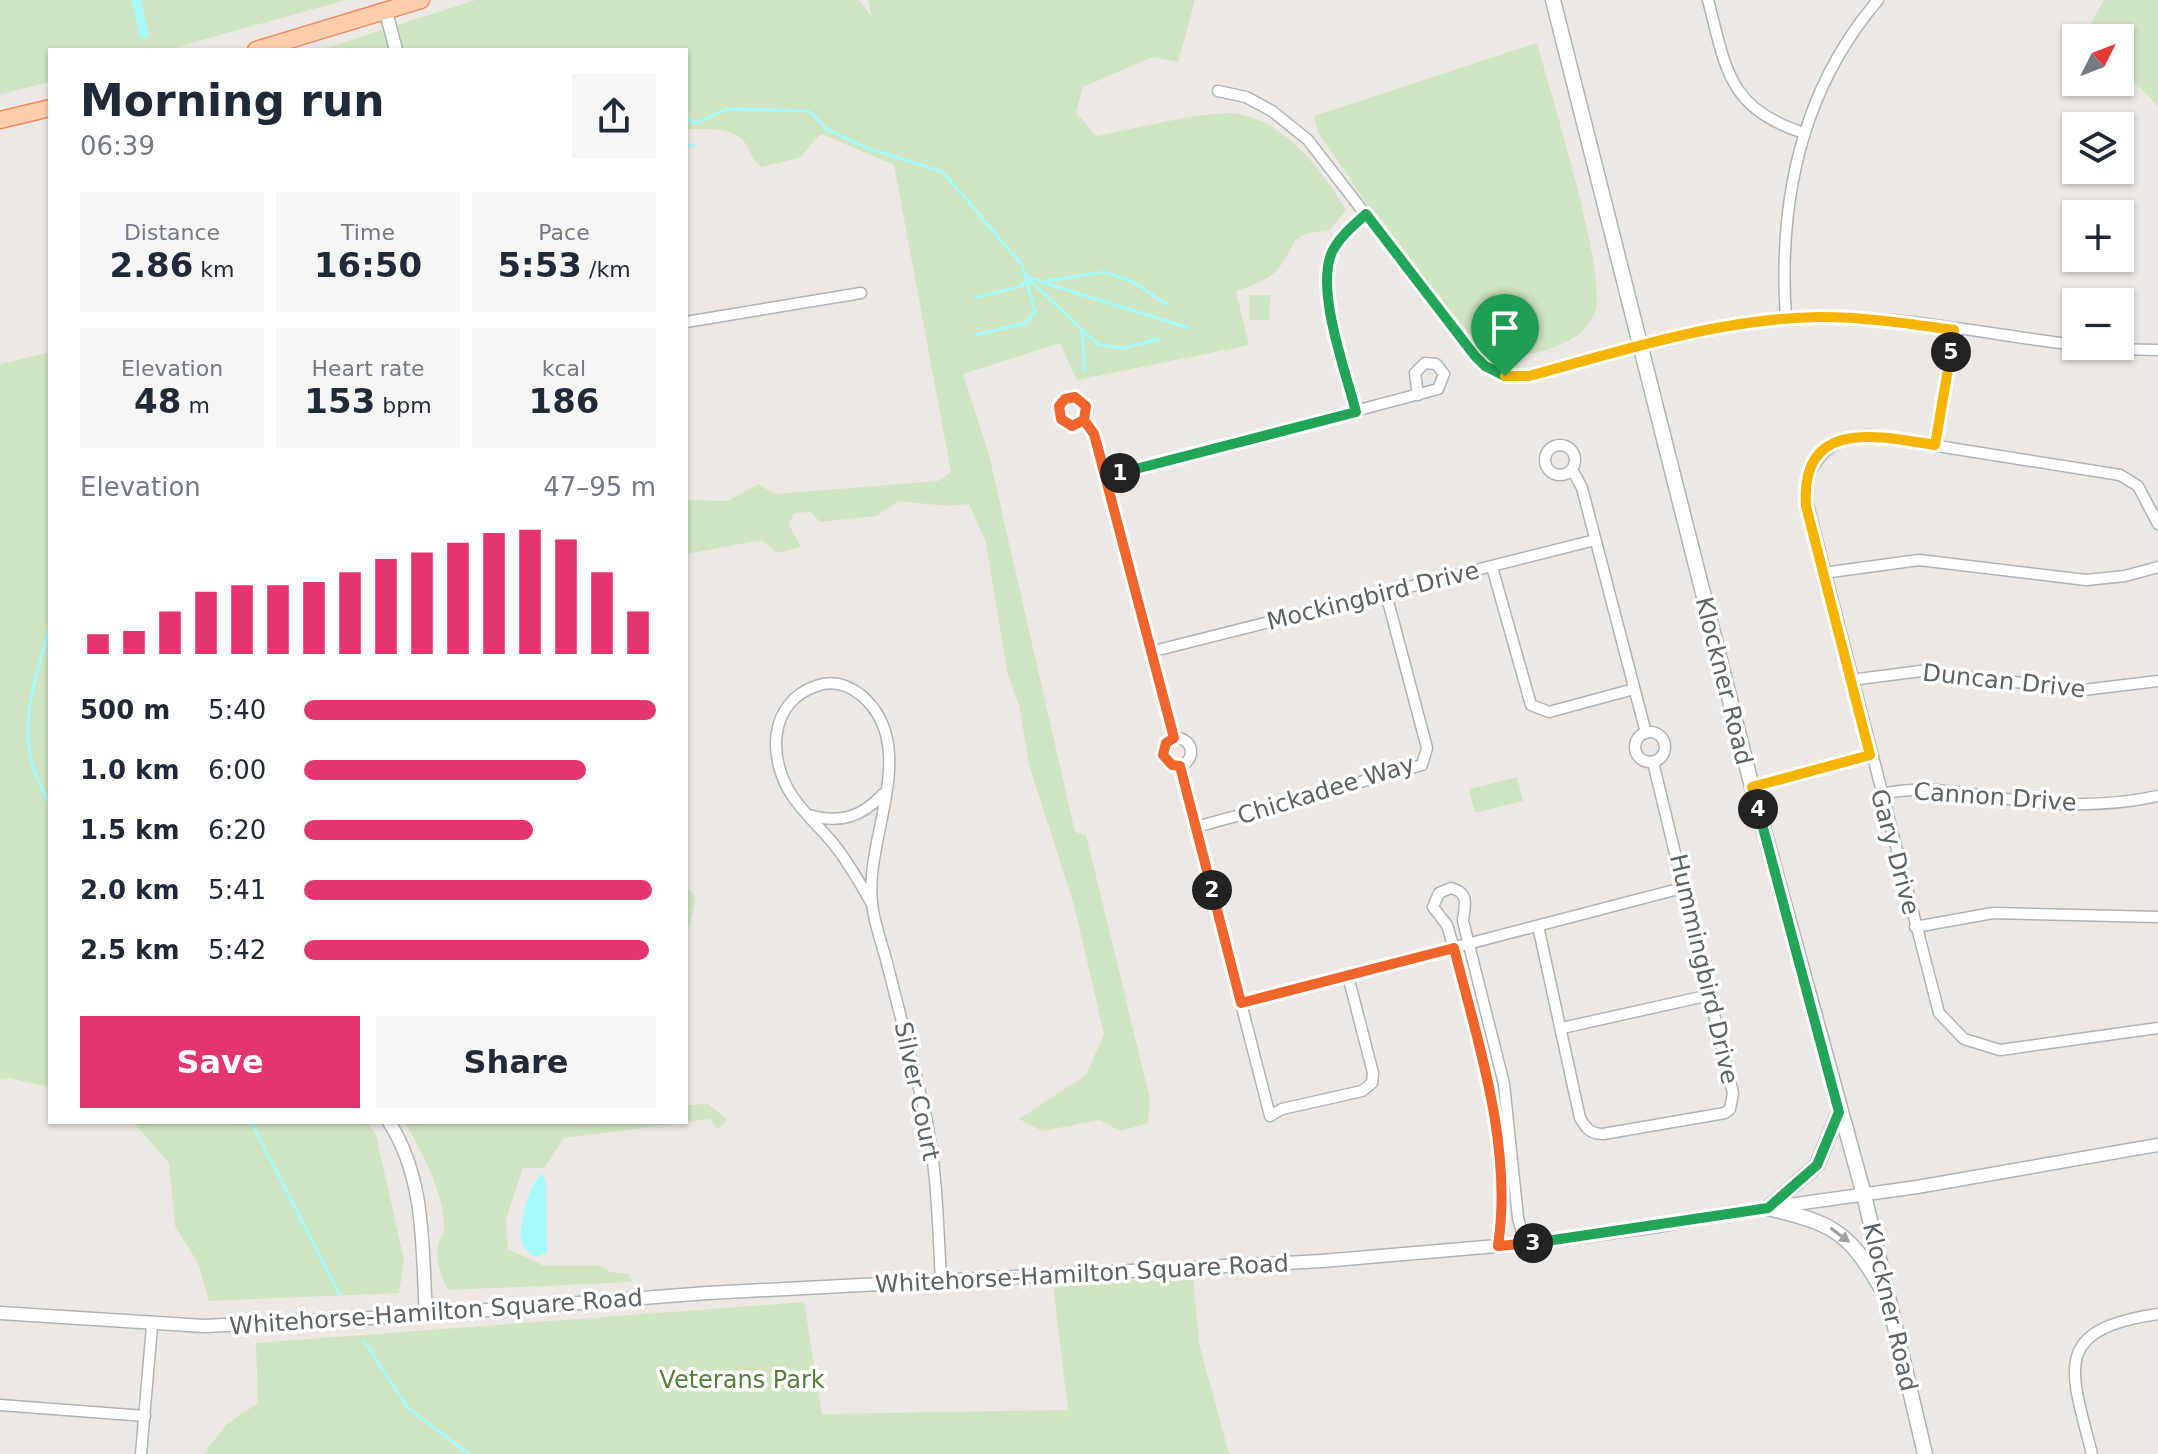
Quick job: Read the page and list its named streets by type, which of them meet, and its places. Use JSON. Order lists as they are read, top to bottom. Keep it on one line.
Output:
{"streets":{"main road":["Klockner Road"],"street":["Mockingbird Drive","Duncan Drive","Chickadee Way","Cannon Drive","Gary Drive","Hummingbird Drive","Silver Court","Whitehorse-Hamilton Square Road"]},"crossings":[["Mockingbird Drive","Chickadee Way"],["Mockingbird Drive","Hummingbird Drive"],["Klockner Road","Whitehorse-Hamilton Square Road"],["Duncan Drive","Gary Drive"],["Cannon Drive","Gary Drive"],["Silver Court","Whitehorse-Hamilton Square Road"]],"parks":["Veterans Park"],"north":"top right","page":{"map_buttons":["+","−"],"heading":["Morning run","06:39"],"stats":[["Distance","2.86 km"],["Time","16:50"],["Pace","5:53 /km"],["Elevation","48 m"],["Heart rate","153 bpm"],["kcal","186"]],"pins":["5","1","4","2","3"],"chart":["Elevation","47–95 m"],"list":[{"name":"500 m","note":"5:40"},{"name":"1.0 km","note":"6:00"},{"name":"1.5 km","note":"6:20"},{"name":"2.0 km","note":"5:41"},{"name":"2.5 km","note":"5:42"}],"buttons":["Save","Share"]}}
